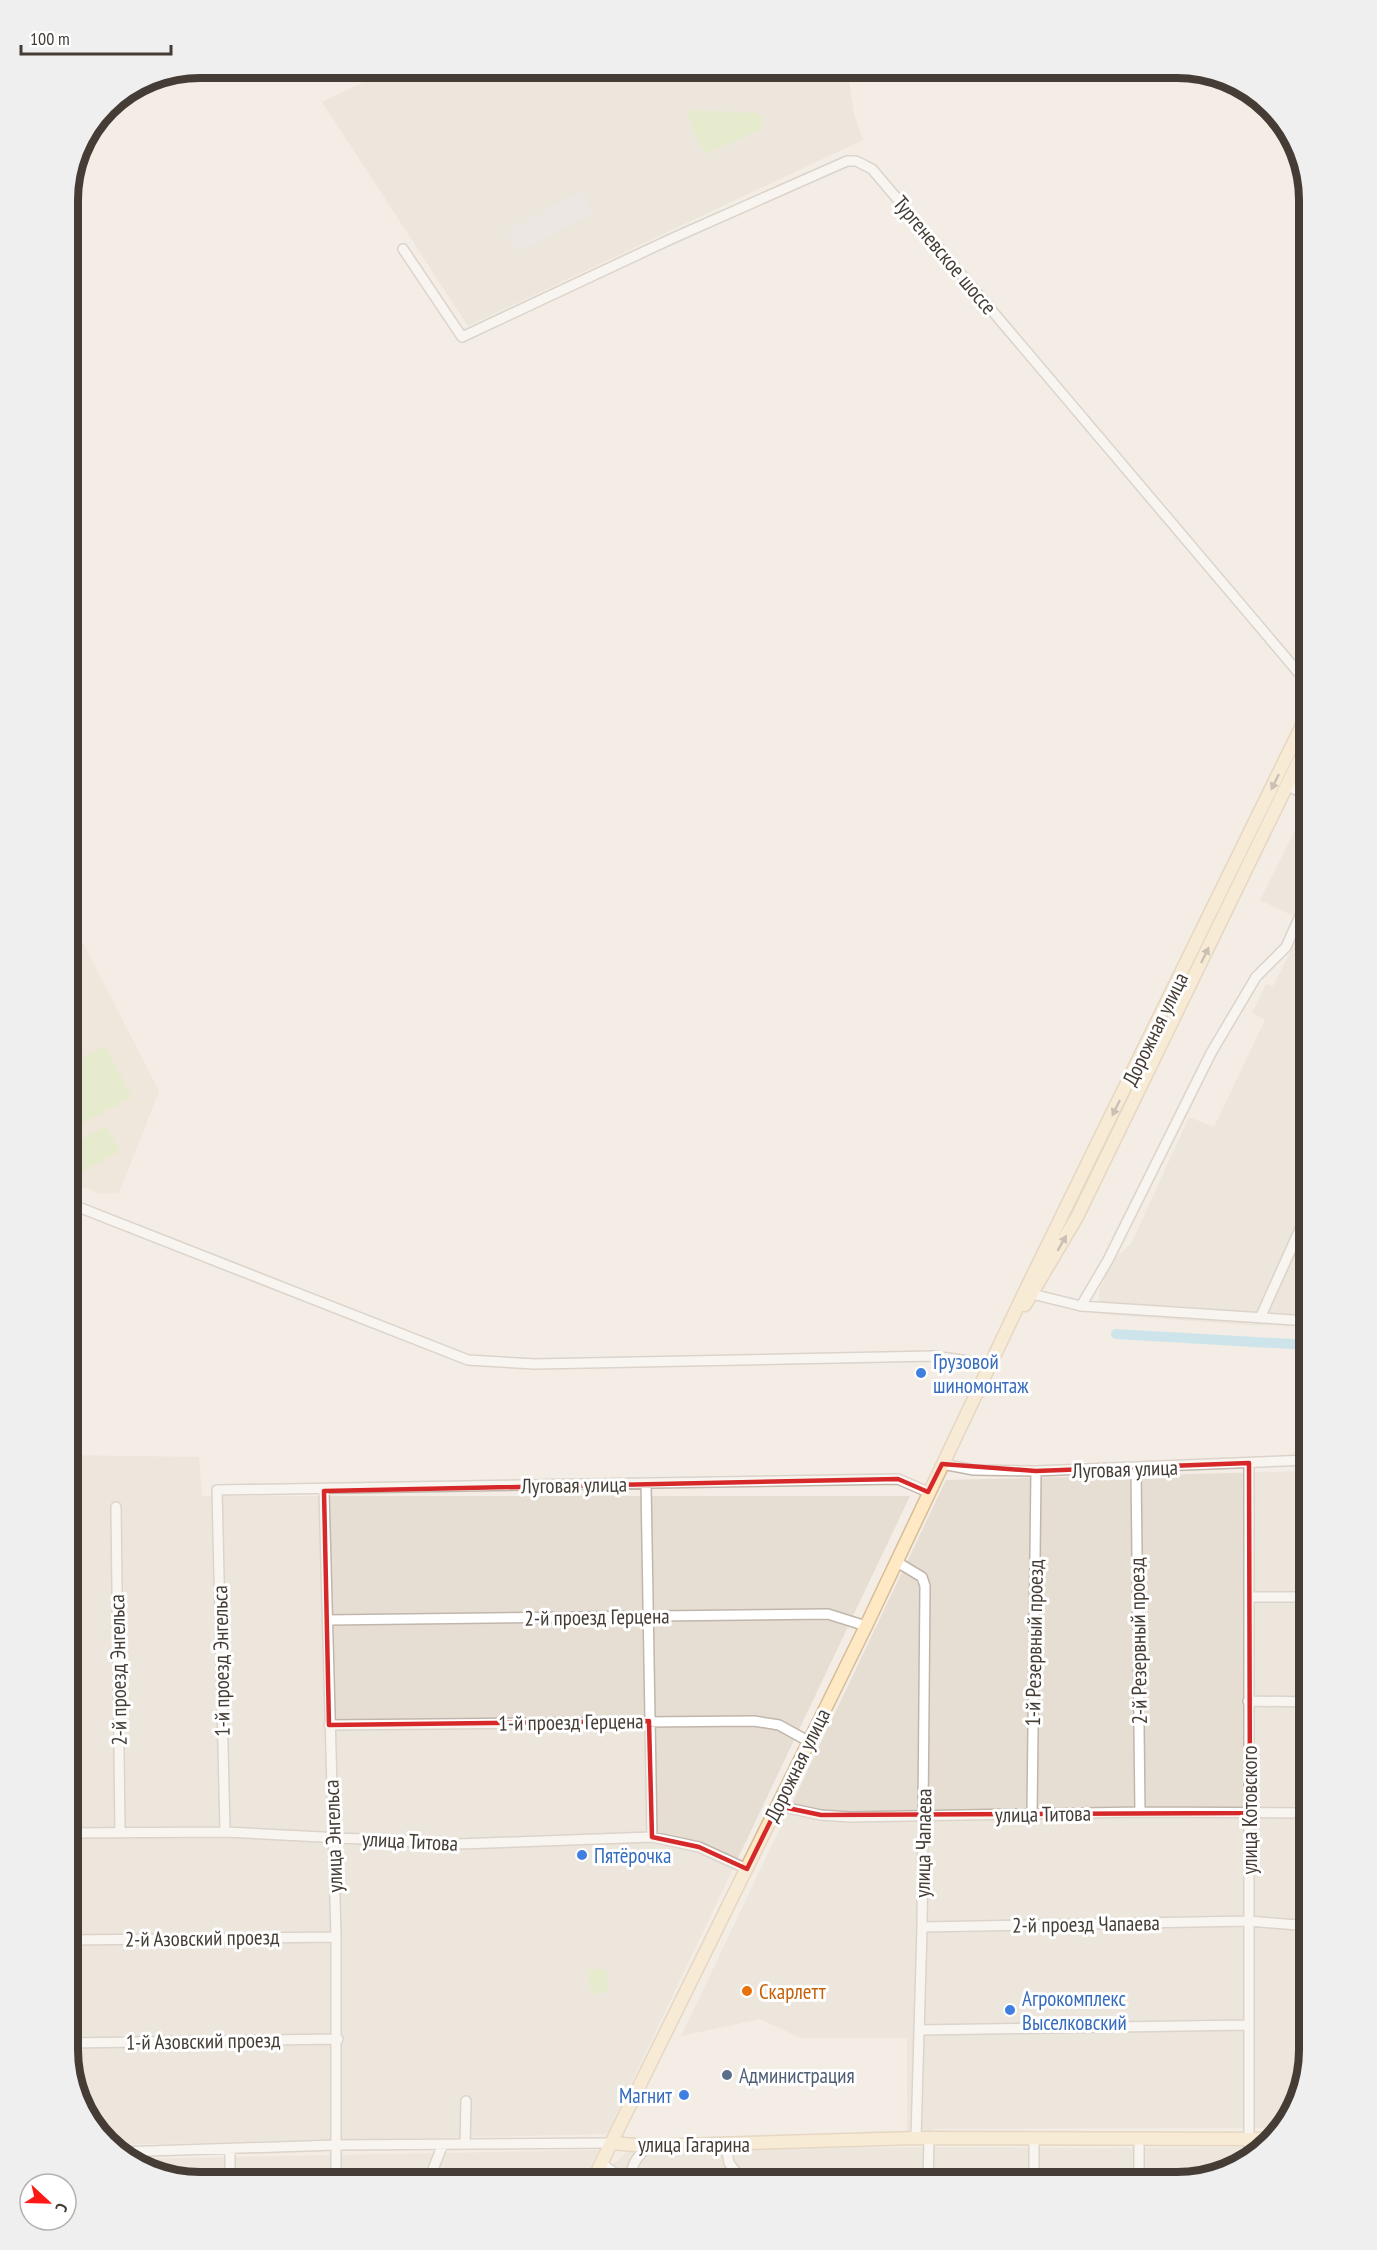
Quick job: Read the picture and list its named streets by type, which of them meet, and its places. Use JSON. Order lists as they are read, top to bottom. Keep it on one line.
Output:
{"streets":{"main road":["Дорожная улица","улица Гагарина"],"street":["Тургеневское шоссе","Луговая улица","2-й проезд Герцена","2-й Резервный проезд","1-й Резервный проезд","1-й проезд Энгельса","2-й проезд Энгельса","1-й проезд Герцена","улица Котовского","улица Титова","улица Энгельса","улица Чапаева","2-й проезд Чапаева","2-й Азовский проезд","1-й Азовский проезд"]},"crossings":[["Дорожная улица","Луговая улица"],["Дорожная улица","2-й проезд Герцена"],["Дорожная улица","1-й проезд Герцена"],["Дорожная улица","улица Титова"],["Дорожная улица","улица Чапаева"],["Дорожная улица","улица Гагарина"],["Луговая улица","2-й Резервный проезд"],["Луговая улица","1-й Резервный проезд"],["Луговая улица","1-й проезд Энгельса"],["Луговая улица","улица Котовского"],["Луговая улица","улица Энгельса"],["2-й проезд Герцена","улица Энгельса"],["2-й Резервный проезд","улица Титова"],["1-й Резервный проезд","улица Титова"],["1-й проезд Энгельса","улица Титова"],["2-й проезд Энгельса","улица Титова"],["1-й проезд Герцена","улица Энгельса"],["улица Котовского","улица Титова"],["улица Котовского","2-й проезд Чапаева"],["улица Котовского","улица Гагарина"],["улица Титова","улица Энгельса"],["улица Титова","улица Чапаева"],["улица Энгельса","2-й Азовский проезд"],["улица Энгельса","1-й Азовский проезд"],["улица Энгельса","улица Гагарина"],["улица Чапаева","2-й проезд Чапаева"],["улица Чапаева","улица Гагарина"]],"places":["Грузовой шиномонтаж","Пятёрочка","Скарлетт","Агрокомплекс Выселковский","Администрация","Магнит"],"scale_bar":"100 m","north":"right"}
